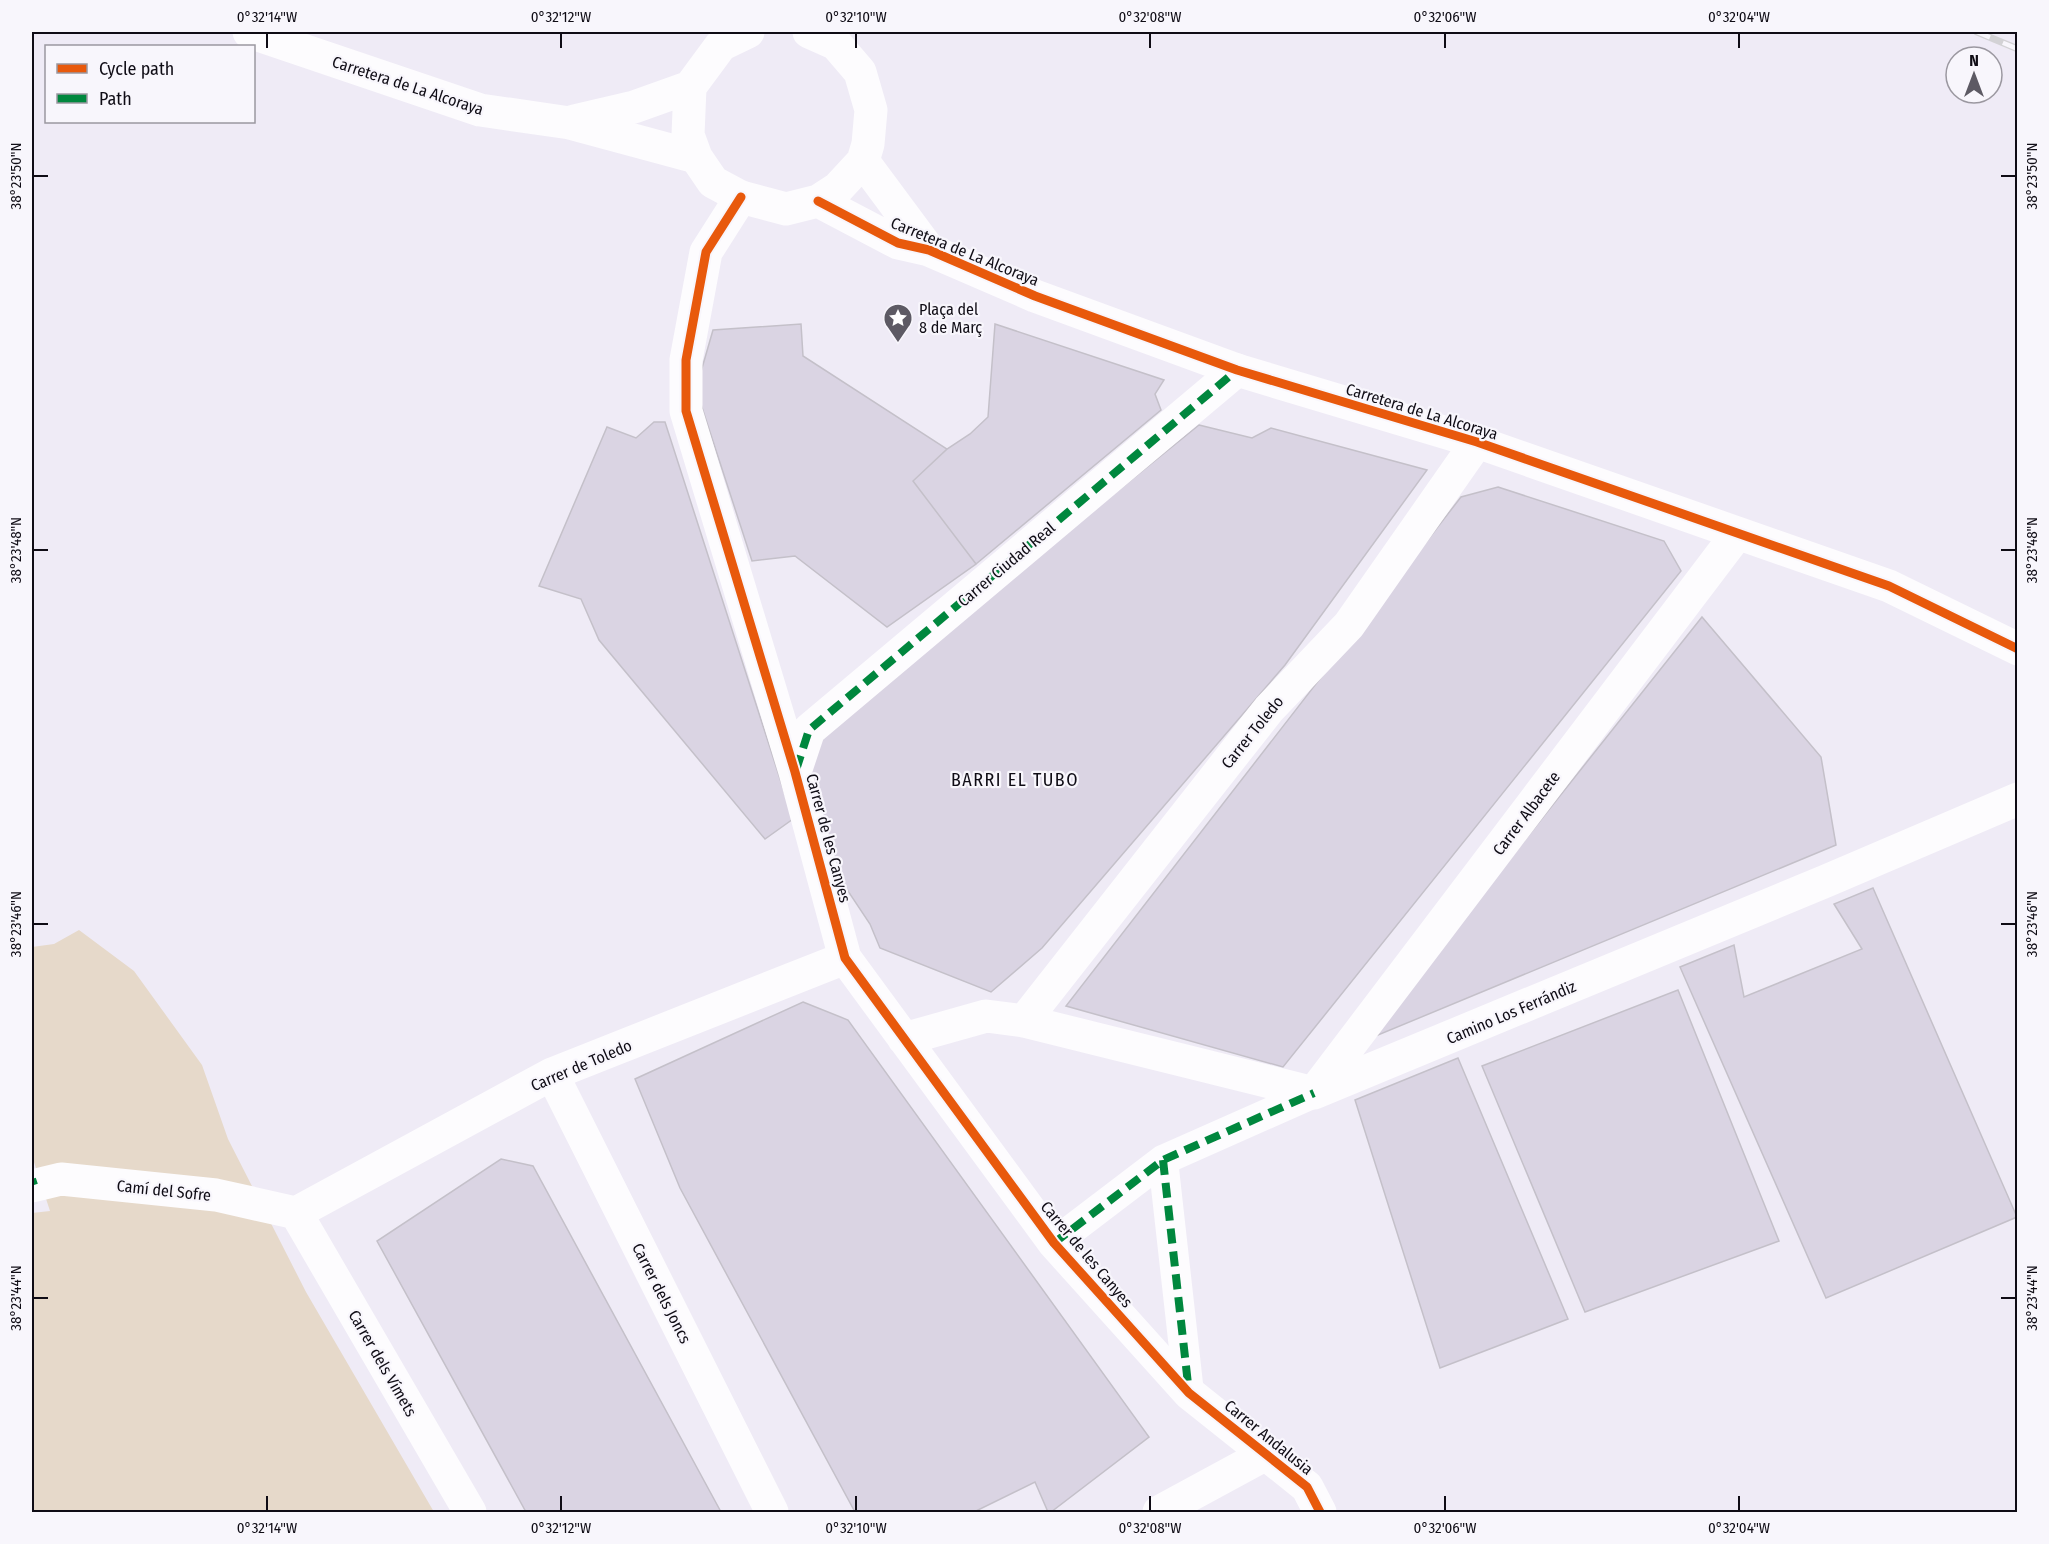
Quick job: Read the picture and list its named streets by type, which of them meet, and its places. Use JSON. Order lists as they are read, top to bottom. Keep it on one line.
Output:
{"streets":{"street":["Carretera de La Alcoraya","Carrer Ciudad Real","Carrer Toledo","Carrer Albacete","Carrer de les Canyes","Camino Los Ferrándiz","Carrer de Toledo","Camí del Sofre","Carrer dels Joncs","Carrer dels Vímets","Carrer Andalusia"]},"crossings":[["Carretera de La Alcoraya","Carrer Ciudad Real"],["Carretera de La Alcoraya","Carrer Toledo"],["Carretera de La Alcoraya","Carrer Albacete"],["Carrer Ciudad Real","Carrer de les Canyes"],["Carrer Albacete","Camino Los Ferrándiz"],["Carrer de les Canyes","Carrer de Toledo"],["Carrer de les Canyes","Carrer Andalusia"],["Carrer de Toledo","Camí del Sofre"],["Carrer de Toledo","Carrer dels Joncs"],["Carrer de Toledo","Carrer dels Vímets"],["Camí del Sofre","Carrer dels Vímets"]],"districts":["BARRI EL TUBO"],"places":{"place":["Plaça del 8 de Març"]},"legend":["Cycle path","Path"],"north":"top","coordinates":["0°32'14\"W","0°32'12\"W","0°32'10\"W","0°32'08\"W","0°32'06\"W","0°32'04\"W","38°23'50\"N","38°23'48\"N","38°23'46\"N","38°23'44\"N"]}
